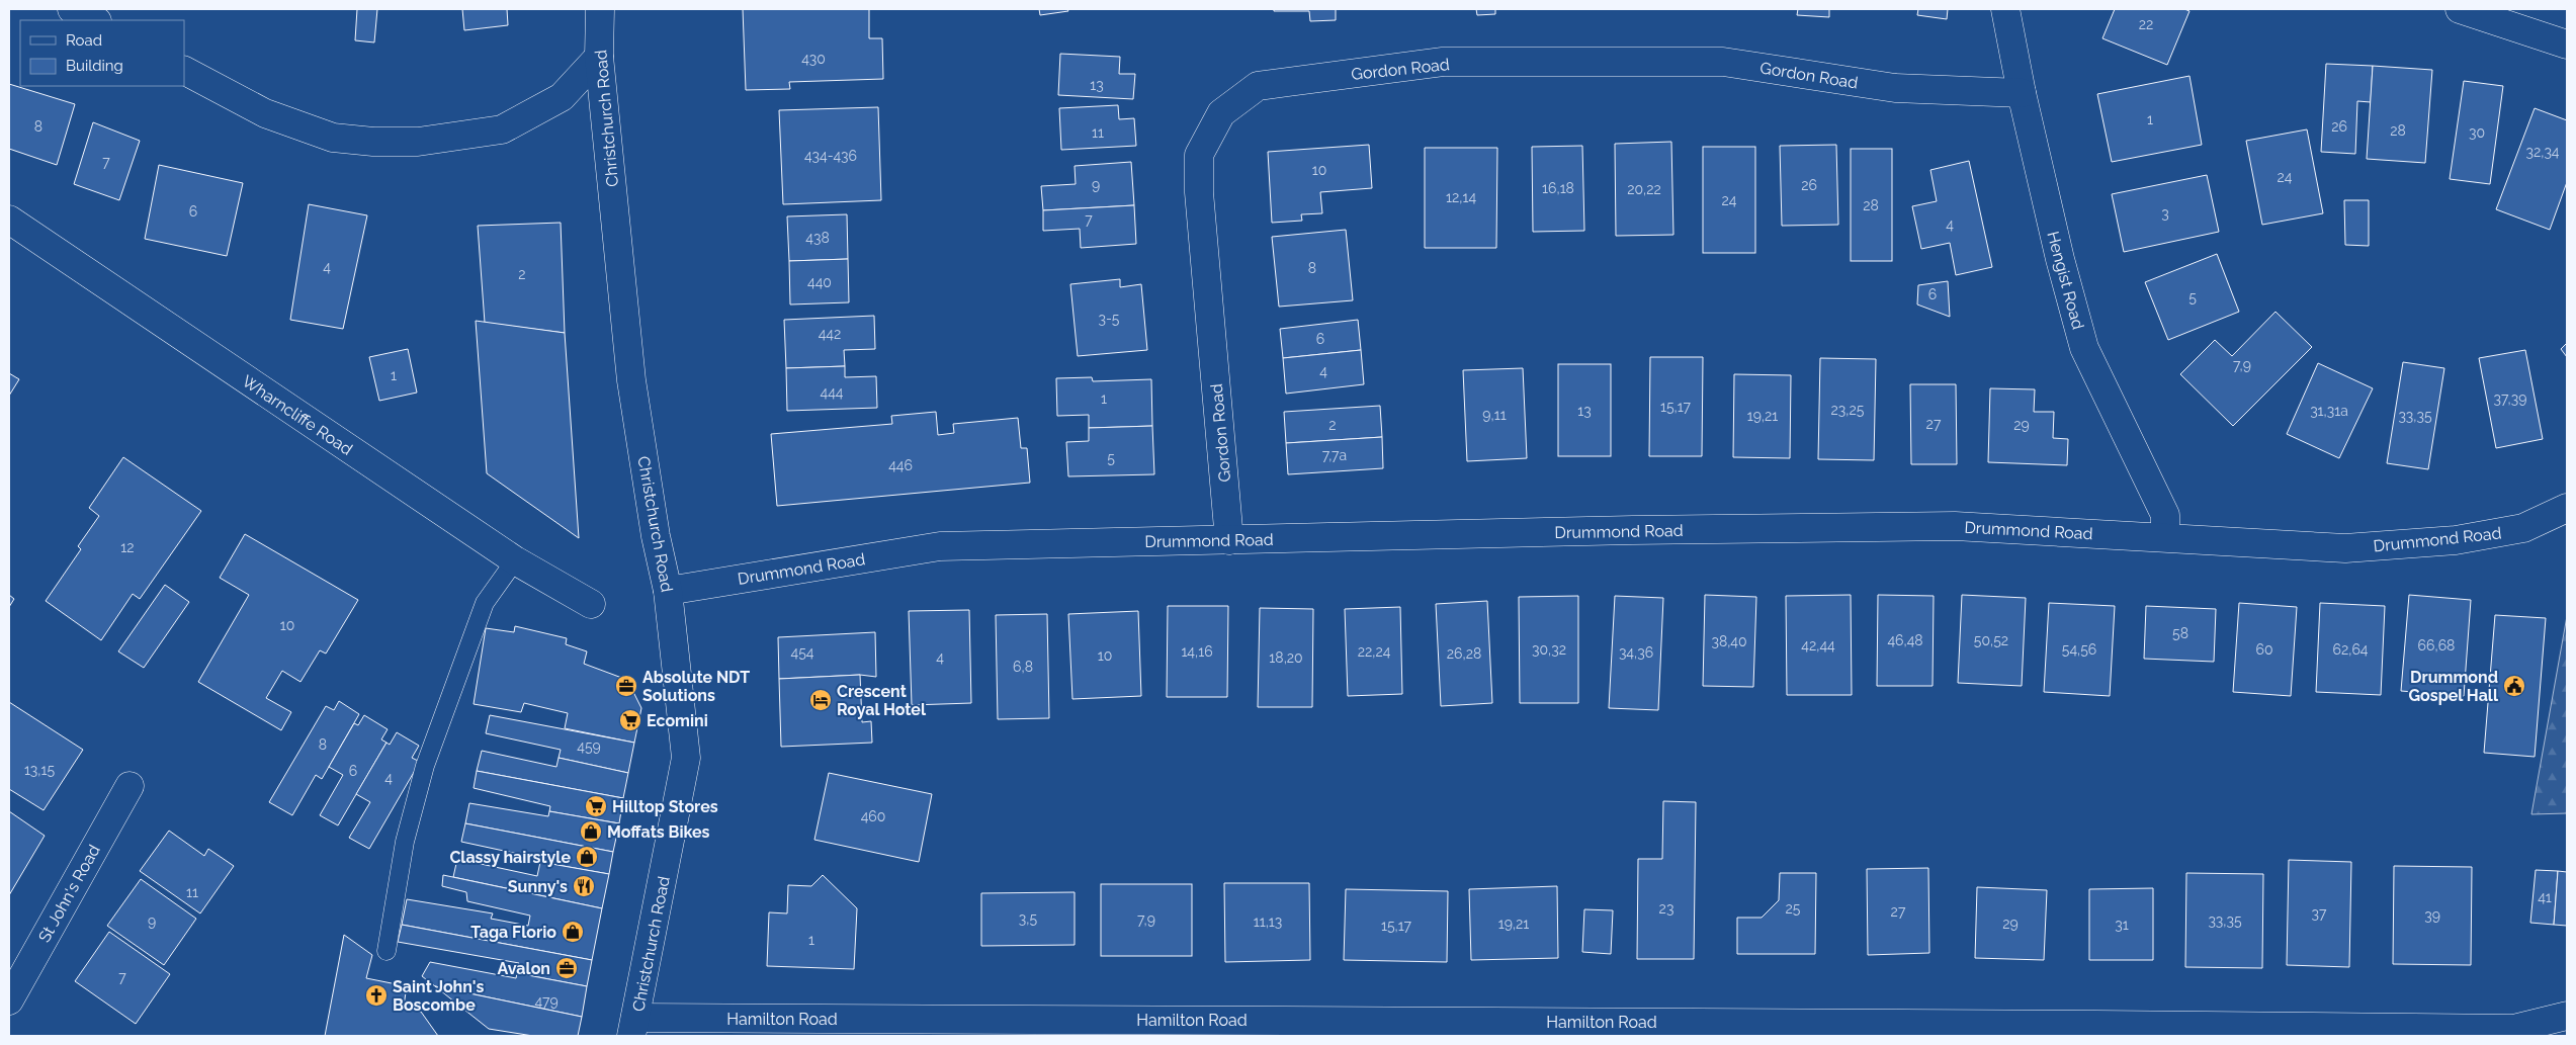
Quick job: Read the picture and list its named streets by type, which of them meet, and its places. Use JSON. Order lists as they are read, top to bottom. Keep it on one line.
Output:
{"streets":{"street":["Gordon Road","Christchurch Road","Hengist Road","Wharncliffe Road","Drummond Road","St John's Road","Hamilton Road"]},"crossings":[["Gordon Road","Hengist Road"],["Gordon Road","Drummond Road"],["Christchurch Road","Drummond Road"],["Christchurch Road","Hamilton Road"],["Hengist Road","Drummond Road"]],"places":{"office":["Absolute NDT Solutions","Avalon"],"public building":["Drummond Gospel Hall"],"hotel":["Crescent Royal Hotel"],"supermarket":["Ecomini","Hilltop Stores"],"shop":["Moffats Bikes","Classy hairstyle","Taga Florio"],"restaurant":["Sunny's"],"church":["Saint John's Boscombe"]},"house_numbers":["22","430","13","1","8","26","28","11","30","32,34","434-436","7","10","24","9","26","16,18","20,22","12,14","24","28","6","3","7","4","438","4","8","2","440","6","5","3-5","442","6","7,9","4","1","444","1","37,39","15,17","23,25","13","31,31a","9,11","19,21","33,35","27","2","29","7,7a","5","446","12","10","58","46,48","50,52","38,40","42,44","66,68","30,32","54,56","60","62,64","14,16","22,24","454","34,36","26,28","10","4","18,20","6,8","8","459","13,15","6","4","460","11","41","23","25","27","37","39","3,5","7,9","33,35","9","11,13","19,21","29","31","15,17","1","7","479"],"legend":["Road","Building"]}
